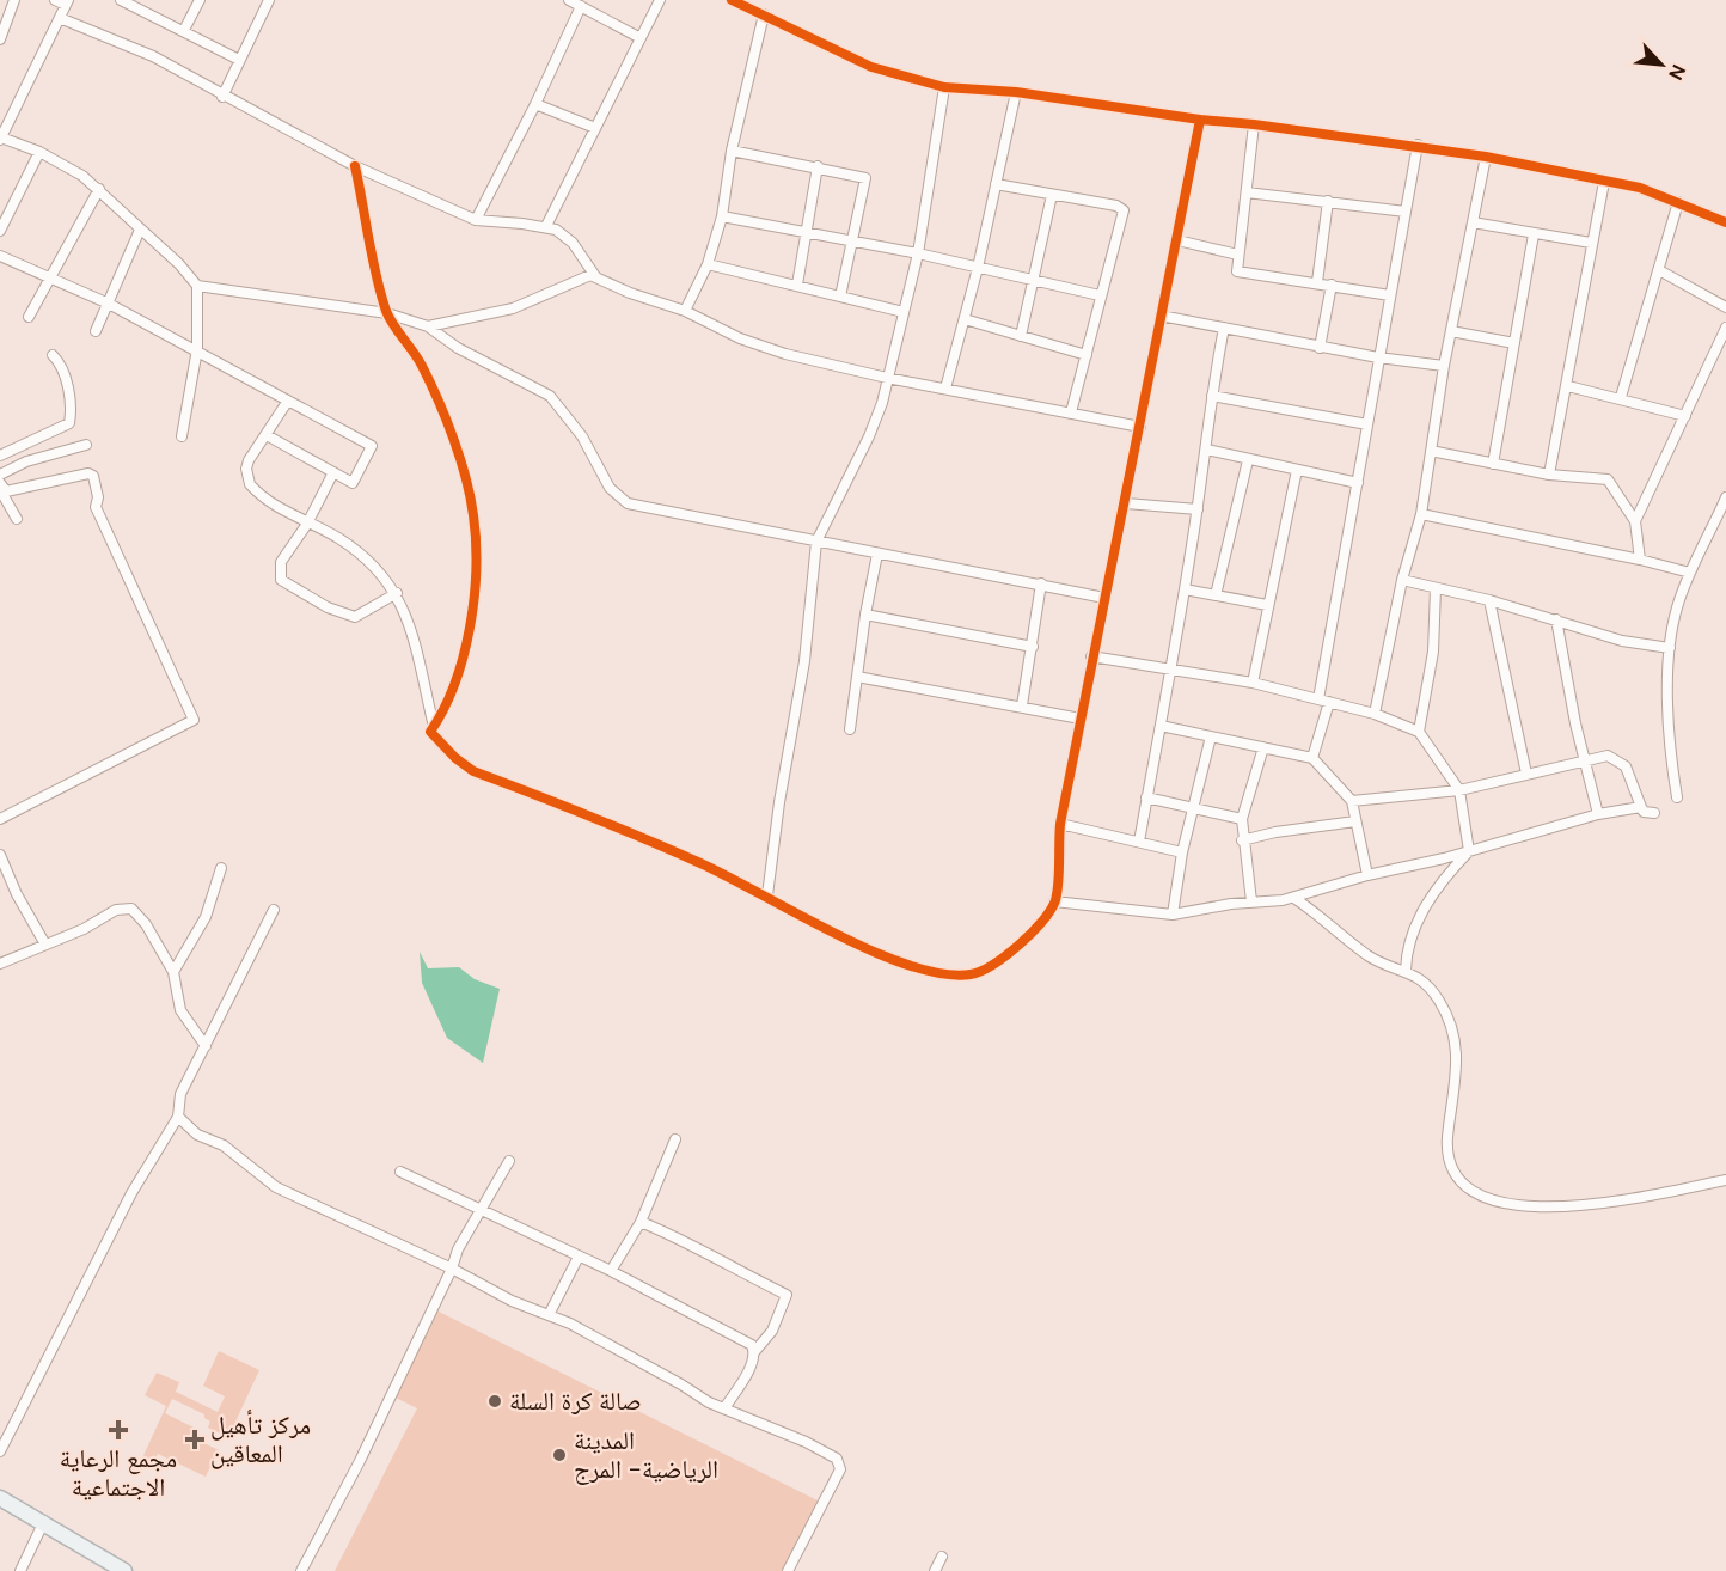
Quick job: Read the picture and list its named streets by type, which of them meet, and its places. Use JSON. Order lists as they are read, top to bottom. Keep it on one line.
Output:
{"places":{"other":["صالة كرة السلة","المدينة الرياضية- المرج"],"health":["مجمع الرعاية الاجتماعية","مركز تأهيل المعاقين"]},"north":"bottom right"}
